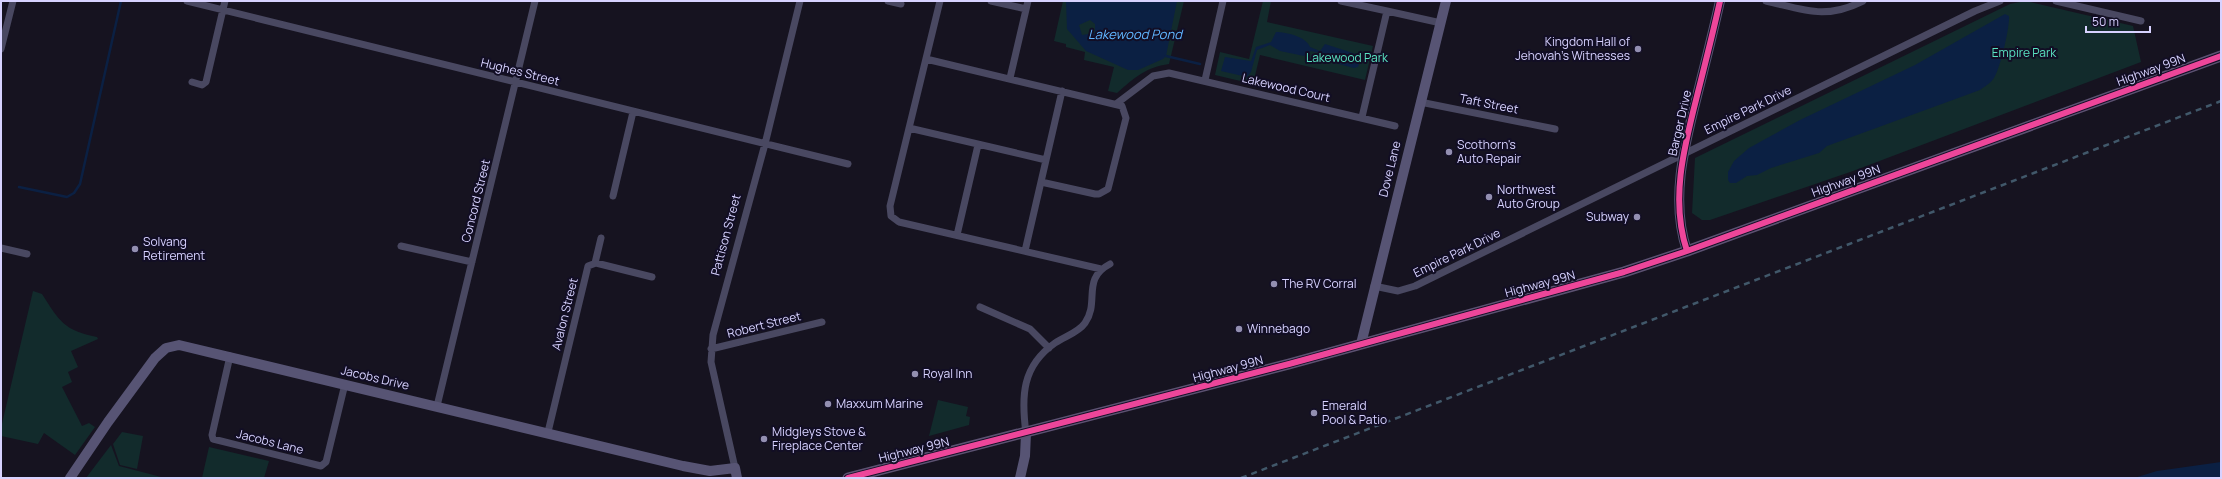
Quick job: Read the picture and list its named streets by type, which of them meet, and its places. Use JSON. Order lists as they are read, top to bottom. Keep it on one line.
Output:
{"streets":{"main road":["Highway 99N"],"street":["Hughes Street","Lakewood Court","Taft Street","Empire Park Drive","Barger Drive","Dove Lane","Concord Street","Pattison Street","Avalon Street","Robert Street","Jacobs Drive","Jacobs Lane"]},"crossings":[["Highway 99N","Barger Drive"],["Highway 99N","Dove Lane"],["Hughes Street","Concord Street"],["Hughes Street","Pattison Street"],["Taft Street","Dove Lane"],["Empire Park Drive","Barger Drive"],["Empire Park Drive","Dove Lane"],["Concord Street","Jacobs Drive"],["Pattison Street","Robert Street"],["Pattison Street","Jacobs Drive"],["Avalon Street","Jacobs Drive"],["Jacobs Drive","Jacobs Lane"]],"water":["Lakewood Pond"],"parks":["Empire Park","Lakewood Park"],"places":["Kingdom Hall of Jehovah's Witnesses","Scothorn's Auto Repair","Northwest Auto Group","Subway","Solvang Retirement","The RV Corral","Winnebago","Royal Inn","Maxxum Marine","Emerald Pool & Patio","Midgleys Stove & Fireplace Center"],"scale_bar":"50 m"}
